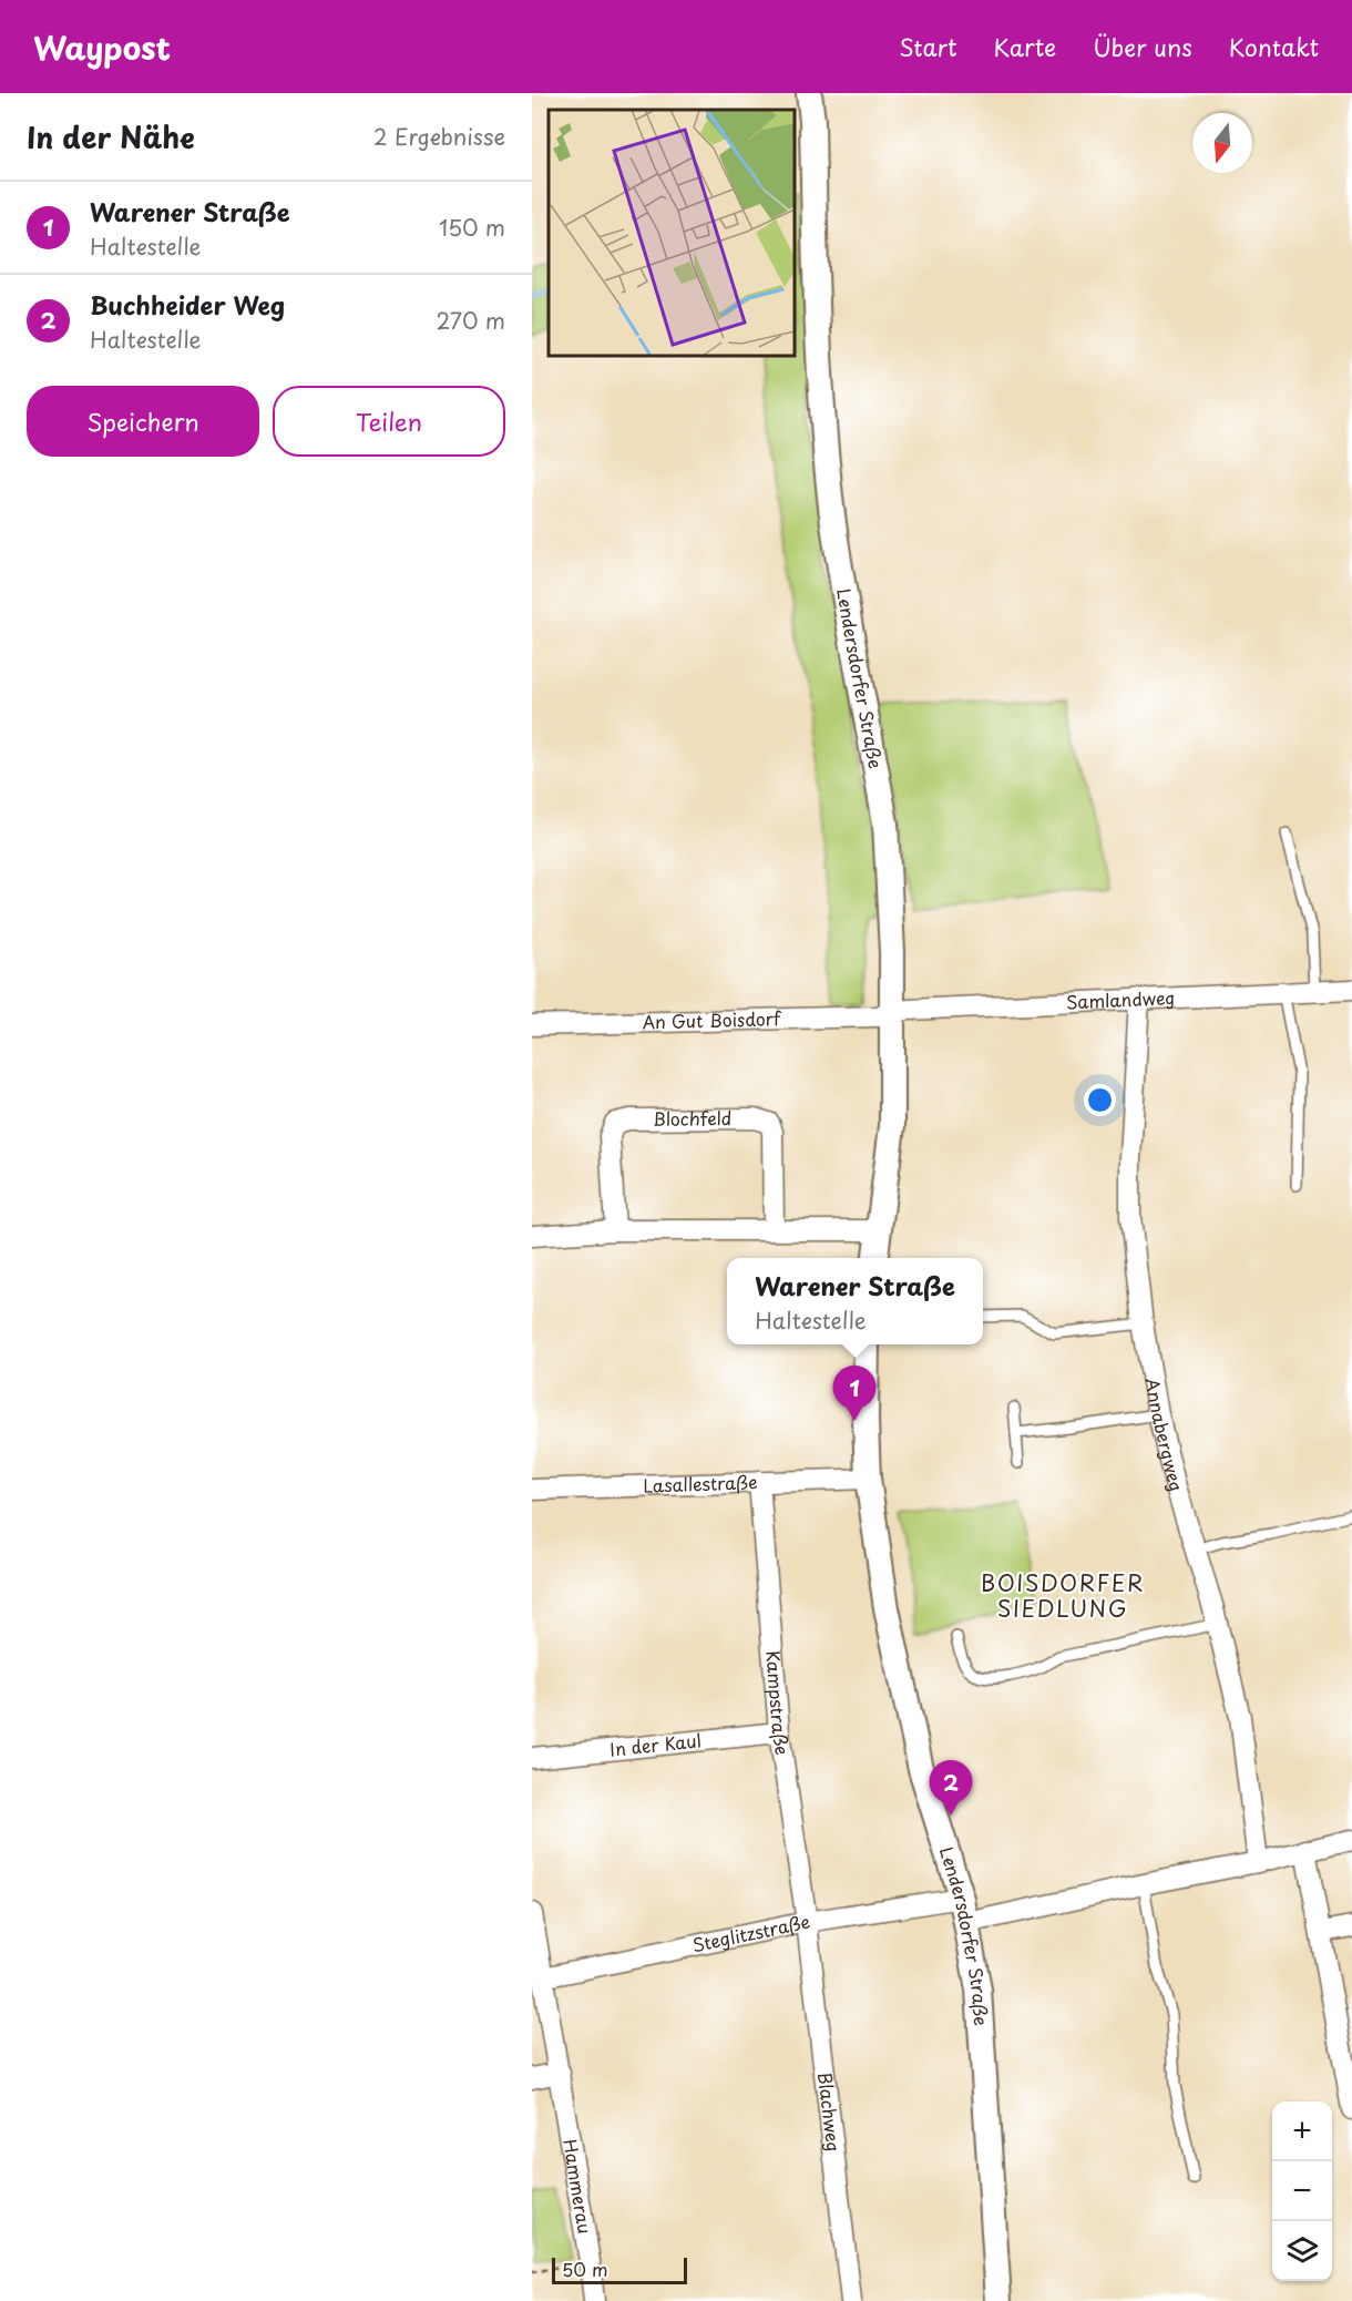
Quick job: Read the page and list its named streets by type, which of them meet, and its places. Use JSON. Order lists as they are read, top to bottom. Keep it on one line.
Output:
{"streets":{"street":["Lendersdorfer Straße","Samlandweg","An Gut Boisdorf","Blochfeld","Annabergweg","Lasallestraße","Kampstraße","In der Kaul","Steglitzstraße","Blachweg","Hammerau"]},"crossings":[["Lendersdorfer Straße","Samlandweg"],["Lendersdorfer Straße","An Gut Boisdorf"],["Lendersdorfer Straße","Lasallestraße"],["Lendersdorfer Straße","Steglitzstraße"],["Samlandweg","An Gut Boisdorf"],["Samlandweg","Annabergweg"],["Annabergweg","Steglitzstraße"],["Lasallestraße","Kampstraße"],["Kampstraße","In der Kaul"],["Kampstraße","Steglitzstraße"],["Kampstraße","Blachweg"],["Steglitzstraße","Blachweg"],["Steglitzstraße","Hammerau"]],"districts":["BOISDORFER SIEDLUNG"],"scale_bar":"50 m","north":"bottom","page":{"header":"Waypost","nav":["Start","Karte","Über uns","Kontakt"],"heading":["In der Nähe","2 Ergebnisse"],"list":[{"mark":"1","name":"Warener Straße","note":"Haltestelle","value":"150 m"},{"mark":"2","name":"Buchheider Weg","note":"Haltestelle","value":"270 m"}],"buttons":["Speichern","Teilen"],"popup":["Warener Straße","Haltestelle"],"pins":["1","2"],"map_buttons":["+","−"],"scale":"50 m"}}
